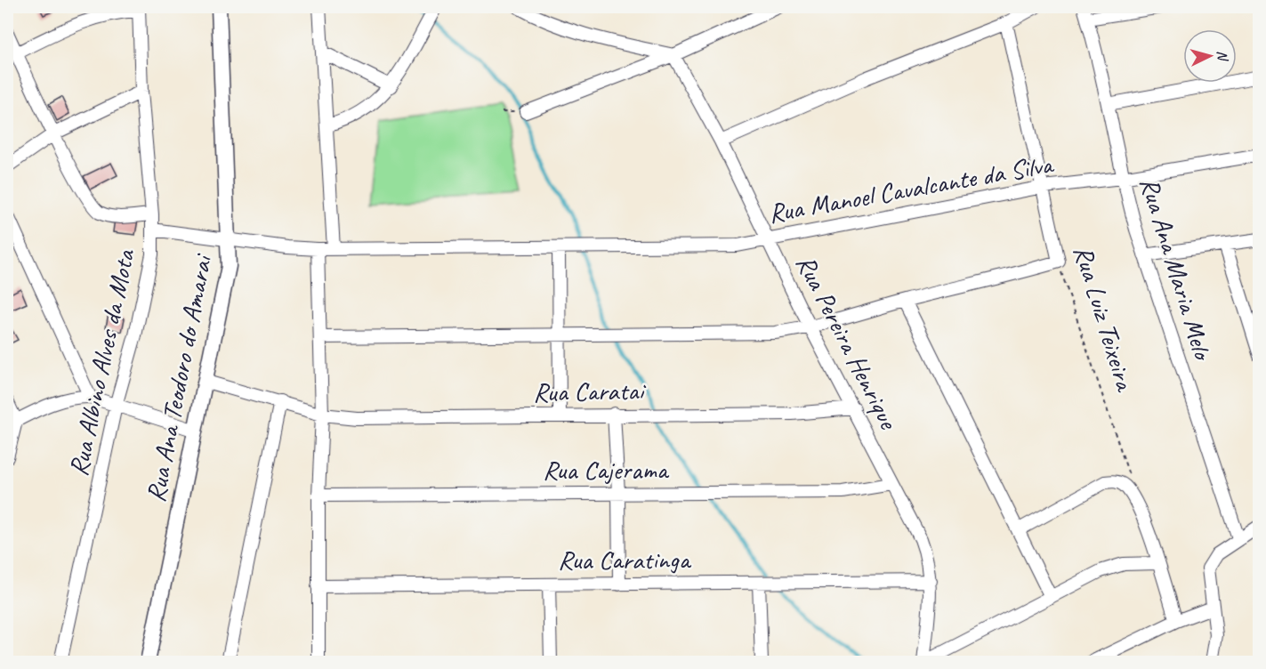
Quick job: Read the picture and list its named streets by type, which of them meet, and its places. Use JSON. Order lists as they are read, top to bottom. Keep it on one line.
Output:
{"streets":{"street":["Rua Manoel Cavalcante da Silva","Rua Ana Maria Melo","Rua Luiz Teixeira","Rua Pereira Henrique","Rua Albino Alves da Mota","Rua Ana Teodoro do Amarai","Rua Caratai","Rua Cajerama","Rua Caratinga"]},"crossings":[["Rua Manoel Cavalcante da Silva","Rua Ana Maria Melo"],["Rua Manoel Cavalcante da Silva","Rua Luiz Teixeira"],["Rua Manoel Cavalcante da Silva","Rua Pereira Henrique"],["Rua Manoel Cavalcante da Silva","Rua Albino Alves da Mota"],["Rua Manoel Cavalcante da Silva","Rua Ana Teodoro do Amarai"],["Rua Pereira Henrique","Rua Caratai"],["Rua Pereira Henrique","Rua Cajerama"],["Rua Pereira Henrique","Rua Caratinga"],["Rua Ana Teodoro do Amarai","Rua Caratai"]],"north":"right"}
